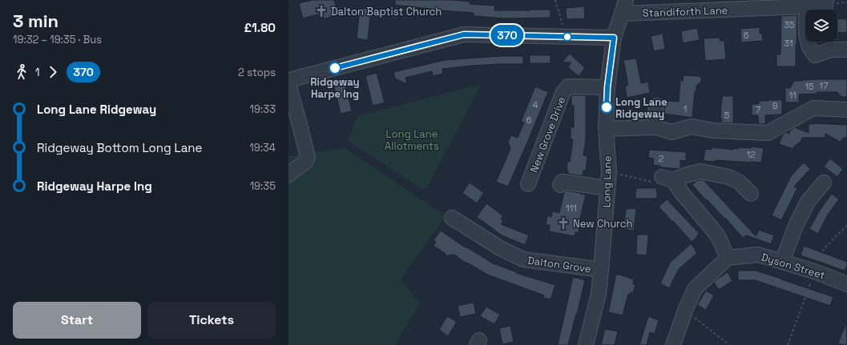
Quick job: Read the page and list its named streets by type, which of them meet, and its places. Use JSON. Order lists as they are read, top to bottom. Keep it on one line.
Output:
{"streets":{"street":["Standiforth Lane","New Grove Drive","Long Lane","Dalton Grove","Dyson Street"]},"crossings":[["Standiforth Lane","Long Lane"],["New Grove Drive","Long Lane"],["Long Lane","Dalton Grove"]],"parks":["Long Lane Allotments"],"places":{"church":["Dalton Baptist Church","New Church"],"other":["Ridgeway Harpe Ing","Long Lane Ridgeway"]},"lines":["bus line 370"],"house_numbers":["35","6","31","17","15","11","4","9","1","7","5","6","12","2","111"],"page":{"heading":["3 min","19:32 – 19:35 · Bus","£1.80"],"on_map":"370","legs":["1","370","2 stops"],"list":[{"name":"Long Lane Ridgeway","value":"19:33"},{"name":"Ridgeway Bottom Long Lane","value":"19:34"},{"name":"Ridgeway Harpe Ing","value":"19:35"}],"buttons":["Start","Tickets"]}}
